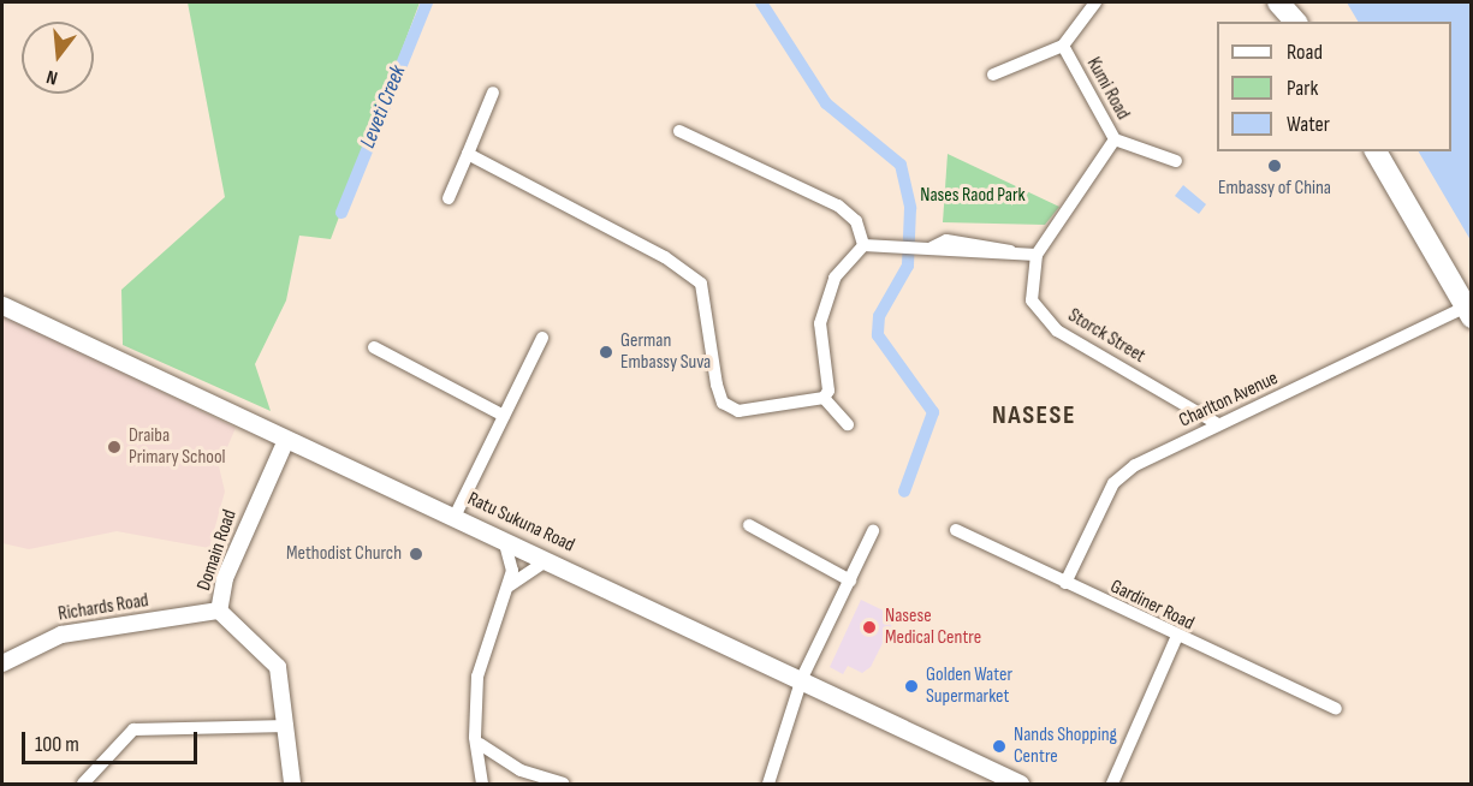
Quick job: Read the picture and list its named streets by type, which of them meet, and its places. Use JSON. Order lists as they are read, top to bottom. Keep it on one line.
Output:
{"streets":{"main road":["Ratu Sukuna Road"],"street":["Kumi Road","Storck Street","Charlton Avenue","Domain Road","Gardiner Road","Richards Road"]},"crossings":[["Kumi Road","Storck Street"],["Storck Street","Charlton Avenue"],["Charlton Avenue","Gardiner Road"],["Ratu Sukuna Road","Domain Road"],["Domain Road","Richards Road"]],"districts":["NASESE"],"water":["Leveti Creek"],"parks":["Nases Raod Park"],"places":["Embassy of China","German Embassy Suva","Draiba Primary School","Methodist Church","Nasese Medical Centre","Golden Water Supermarket","Nands Shopping Centre"],"legend":["Road","Park","Water"],"scale_bar":"100 m","north":"bottom"}
